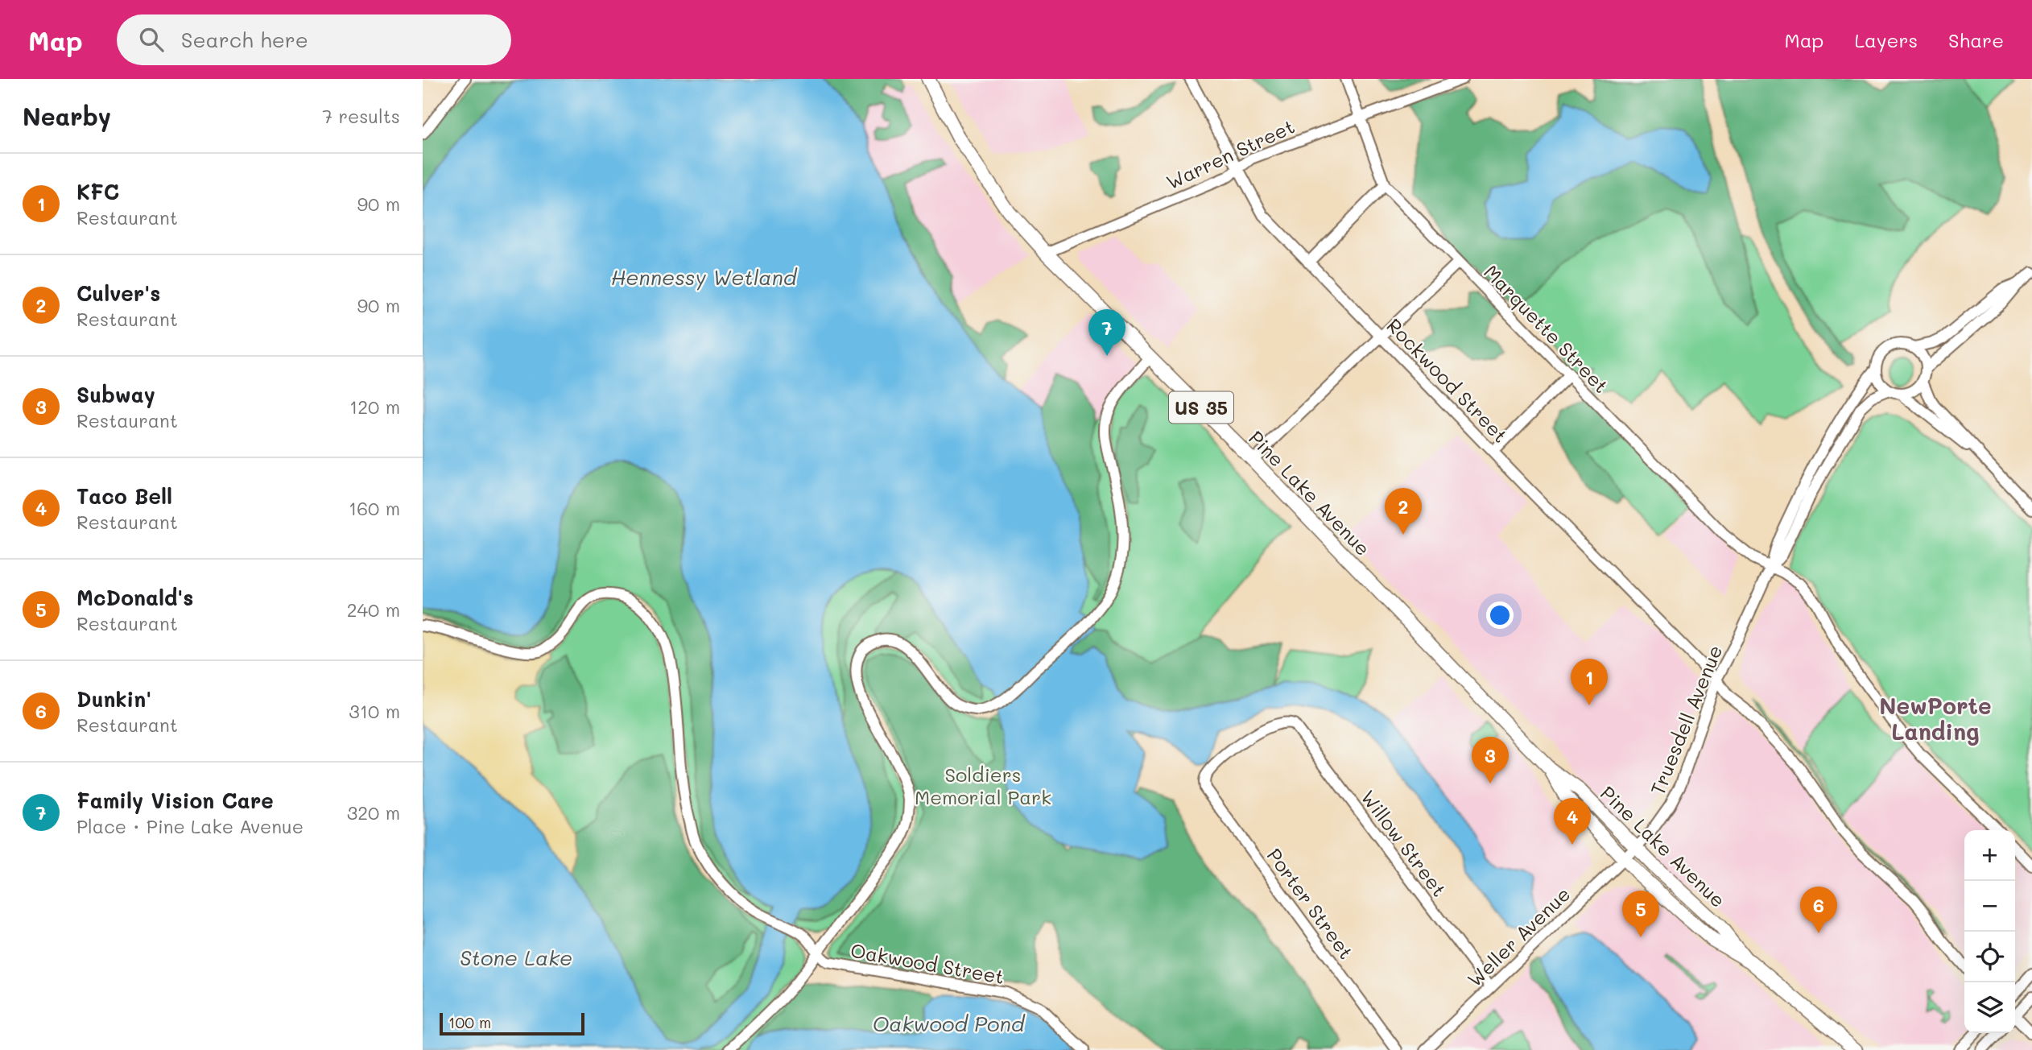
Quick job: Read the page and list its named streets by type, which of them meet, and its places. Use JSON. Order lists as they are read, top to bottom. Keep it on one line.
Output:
{"streets":{"main road":["US 35","Pine Lake Avenue"],"street":["Warren Street","Marquette Street","Rockwood Street","Truesdell Avenue","Willow Street","Porter Street","Weller Avenue","Oakwood Street"]},"crossings":[["Warren Street","Marquette Street"],["Warren Street","Rockwood Street"],["Warren Street","Pine Lake Avenue"],["Marquette Street","Truesdell Avenue"],["Rockwood Street","Truesdell Avenue"],["Pine Lake Avenue","Truesdell Avenue"],["Pine Lake Avenue","Weller Avenue"],["Truesdell Avenue","Weller Avenue"],["Willow Street","Porter Street"],["Willow Street","Weller Avenue"]],"districts":["NewPorte Landing"],"water":["Hennessy Wetland","Stone Lake","Oakwood Pond"],"parks":["Soldiers Memorial Park"],"scale_bar":"100 m","page":{"header":"Map","search":"Search here","nav":["Map","Layers","Share"],"heading":["Nearby","7 results"],"list":[{"mark":"1","name":"KFC","note":"Restaurant","value":"90 m"},{"mark":"2","name":"Culver's","note":"Restaurant","value":"90 m"},{"mark":"3","name":"Subway","note":"Restaurant","value":"120 m"},{"mark":"4","name":"Taco Bell","note":"Restaurant","value":"160 m"},{"mark":"5","name":"McDonald's","note":"Restaurant","value":"240 m"},{"mark":"6","name":"Dunkin'","note":"Restaurant","value":"310 m"},{"mark":"7","name":"Family Vision Care","note":"Place · Pine Lake Avenue","value":"320 m"}],"pins":["7","2","1","3","4","6","5"],"map_buttons":["+","−"],"scale":"100 m"}}
